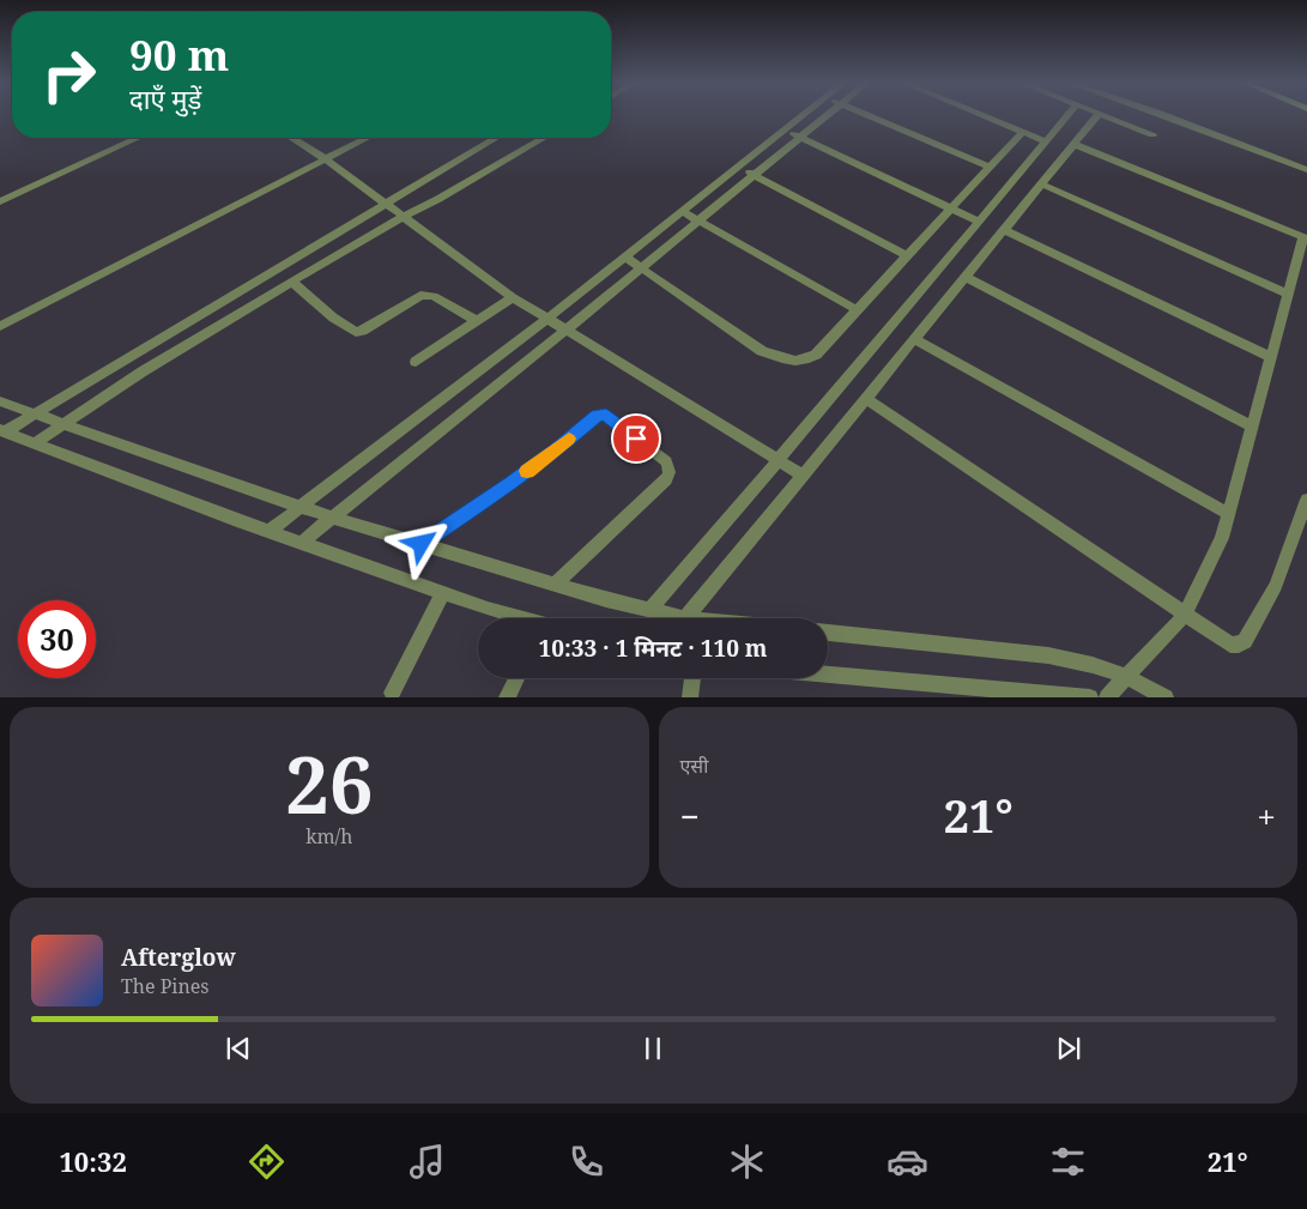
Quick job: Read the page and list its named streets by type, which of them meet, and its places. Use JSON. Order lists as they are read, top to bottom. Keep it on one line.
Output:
{"page":{"turn":["90 m","दाएँ मुड़ें"],"limit":"30","trip":"10:33 · 1 मिनट · 110 m","tile":[["26","km/h"],"एसी"],"heat":["−","21°","+"],"song":["Afterglow","The Pines"],"tabs":["10:32","21°"]}}
